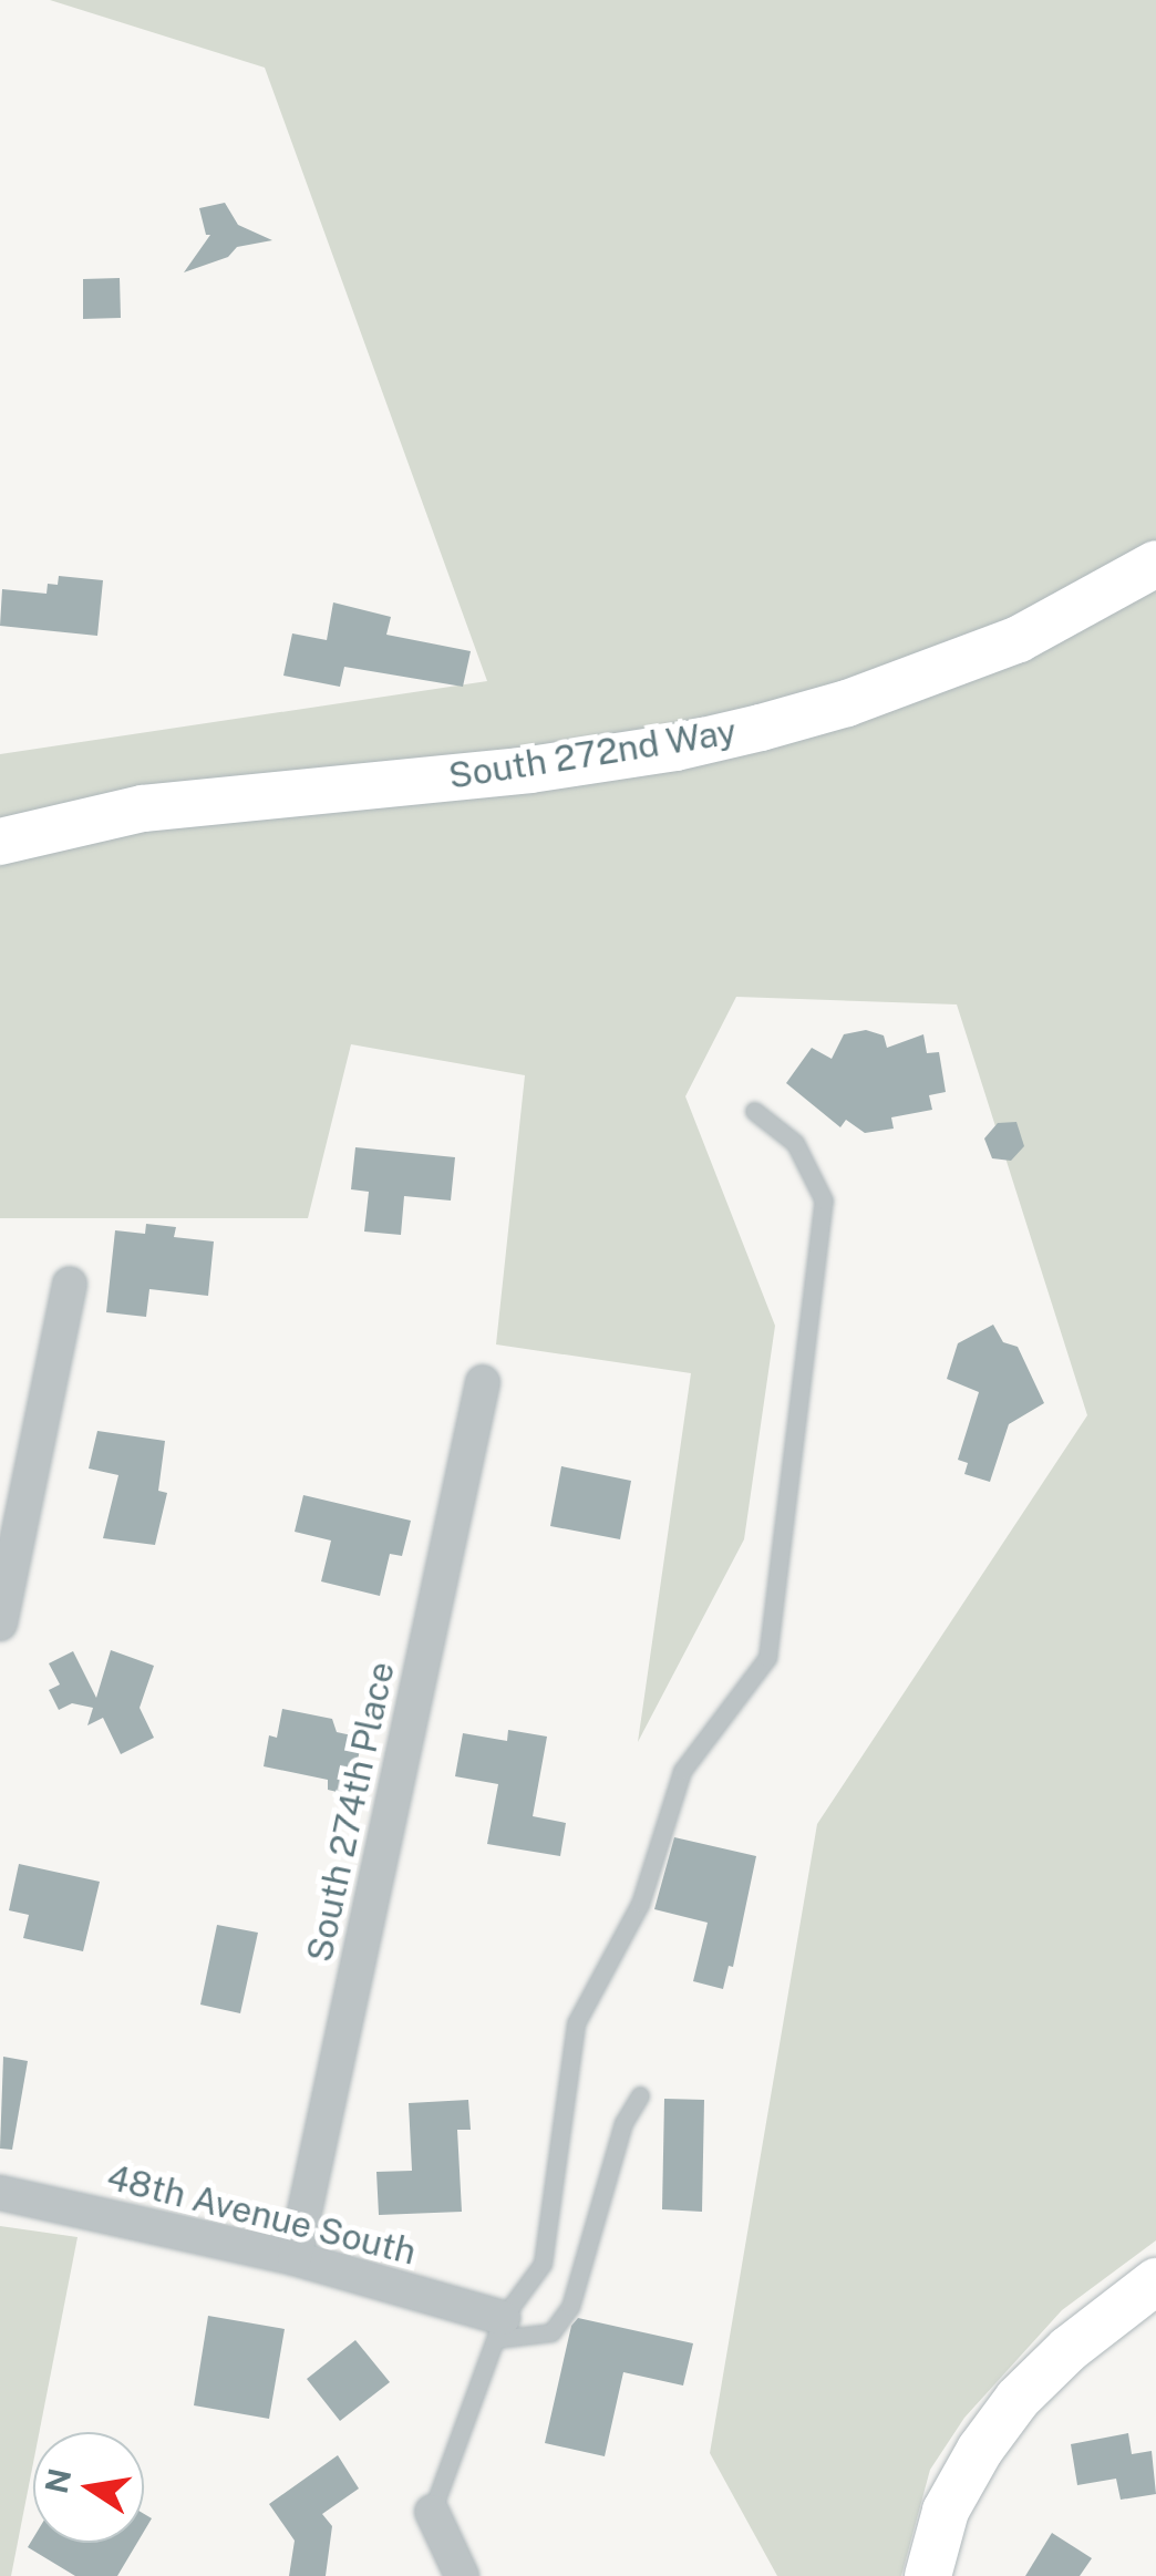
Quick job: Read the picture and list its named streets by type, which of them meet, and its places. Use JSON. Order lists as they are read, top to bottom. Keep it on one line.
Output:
{"streets":{"main road":["South 272nd Way"],"street":["South 274th Place","48th Avenue South"]},"crossings":[["South 274th Place","48th Avenue South"]],"north":"left"}
